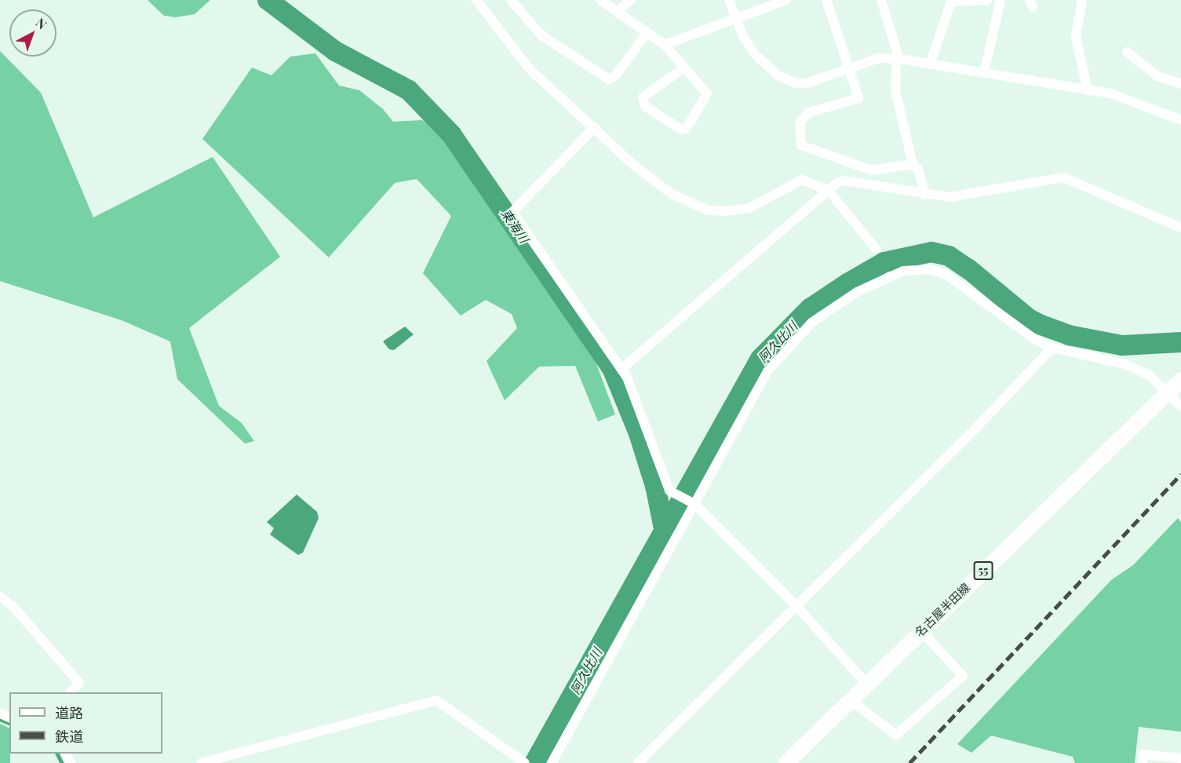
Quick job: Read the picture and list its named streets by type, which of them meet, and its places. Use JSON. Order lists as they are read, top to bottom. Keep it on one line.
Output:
{"streets":{"main road":["55","名古屋半田線"]},"water":["東海川","阿久比川"],"legend":["道路","鉄道"],"north":"top right"}
